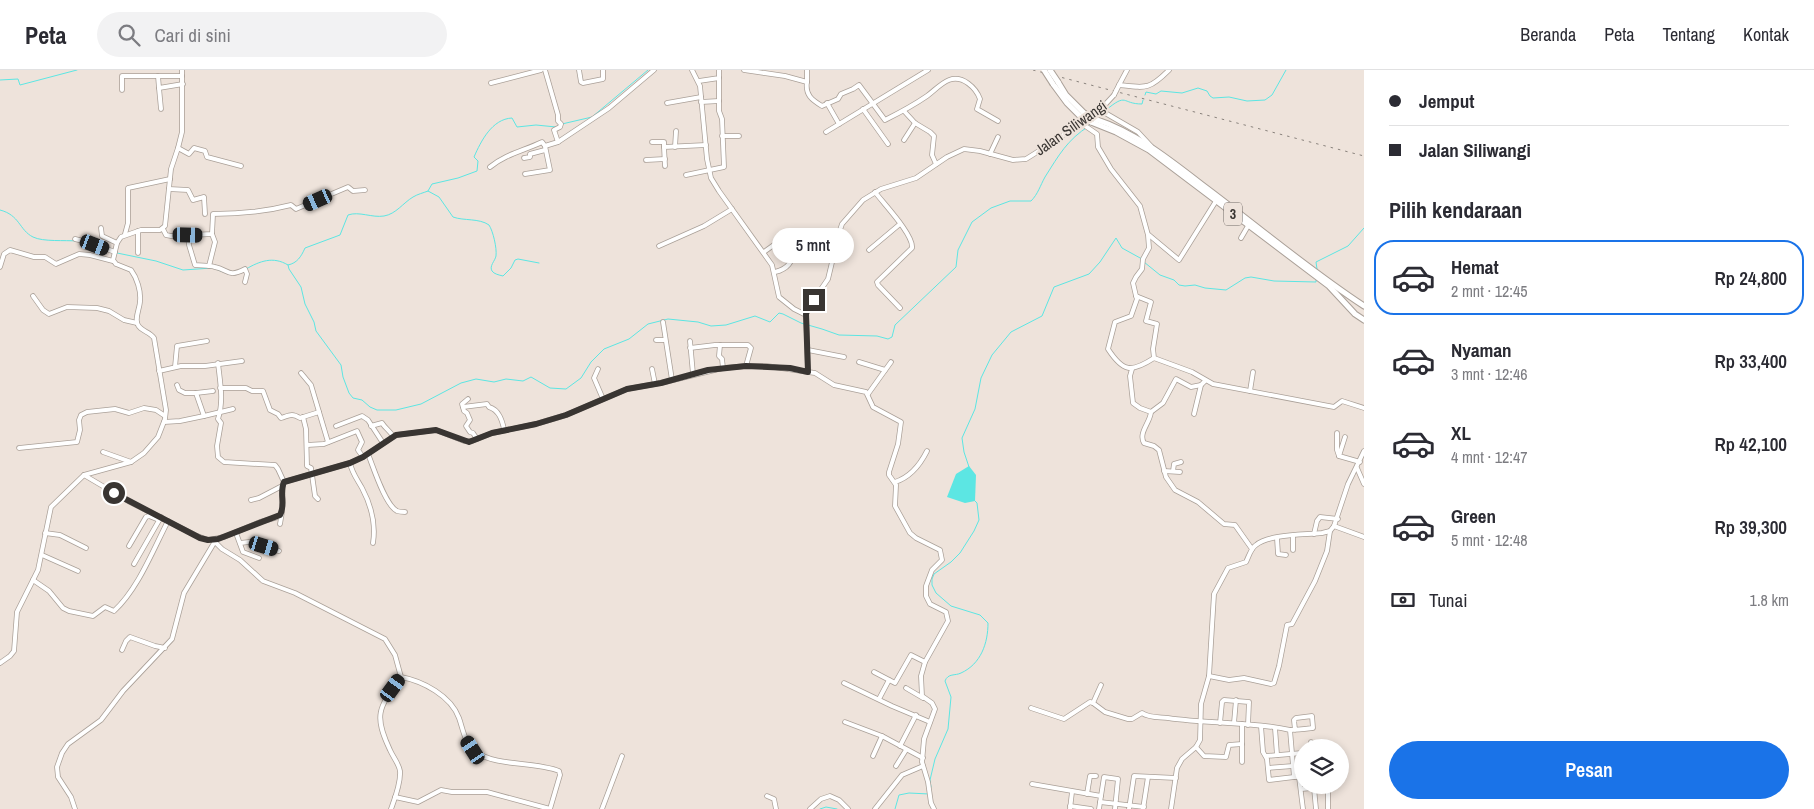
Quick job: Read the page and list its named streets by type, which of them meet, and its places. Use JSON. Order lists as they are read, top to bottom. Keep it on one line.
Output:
{"streets":{"main road":["3"],"street":["Jalan Siliwangi"]},"crossings":[["Jalan Siliwangi","3"]],"page":{"header":"Peta","search":"Cari di sini","nav":["Beranda","Peta","Tentang","Kontak"],"banner":["Jemput","Jalan Siliwangi"],"heading":"Pilih kendaraan","bubble":"5 mnt","list":[{"name":"Hemat","note":"2 mnt · 12:45","value":"Rp 24,800"},{"name":"Nyaman","note":"3 mnt · 12:46","value":"Rp 33,400"},{"name":"XL","note":"4 mnt · 12:47","value":"Rp 42,100"},{"name":"Green","note":"5 mnt · 12:48","value":"Rp 39,300"}],"pay":["Tunai","1.8 km"],"buttons":"Pesan"}}
